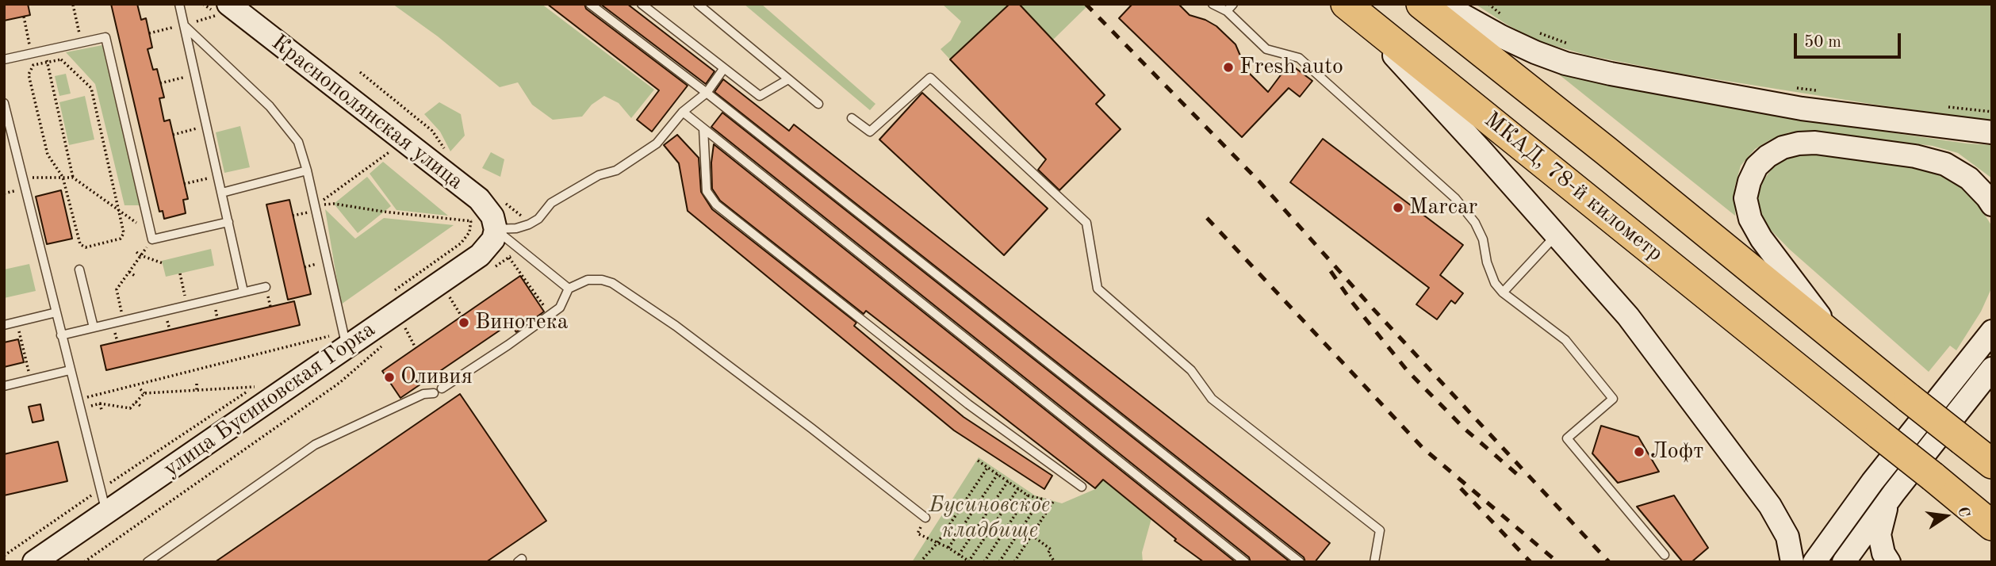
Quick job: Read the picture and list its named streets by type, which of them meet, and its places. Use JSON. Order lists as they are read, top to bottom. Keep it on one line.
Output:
{"streets":{"highway":["МКАД, 78-й километр"],"main road":["Краснополянская улица","улица Бусиновская Горка"]},"crossings":[["Краснополянская улица","улица Бусиновская Горка"]],"parks":["Бусиновское кладбище"],"places":["Fresh auto","Marcar","Винотека","Оливия","Лофт"],"scale_bar":"50 m","north":"right"}
